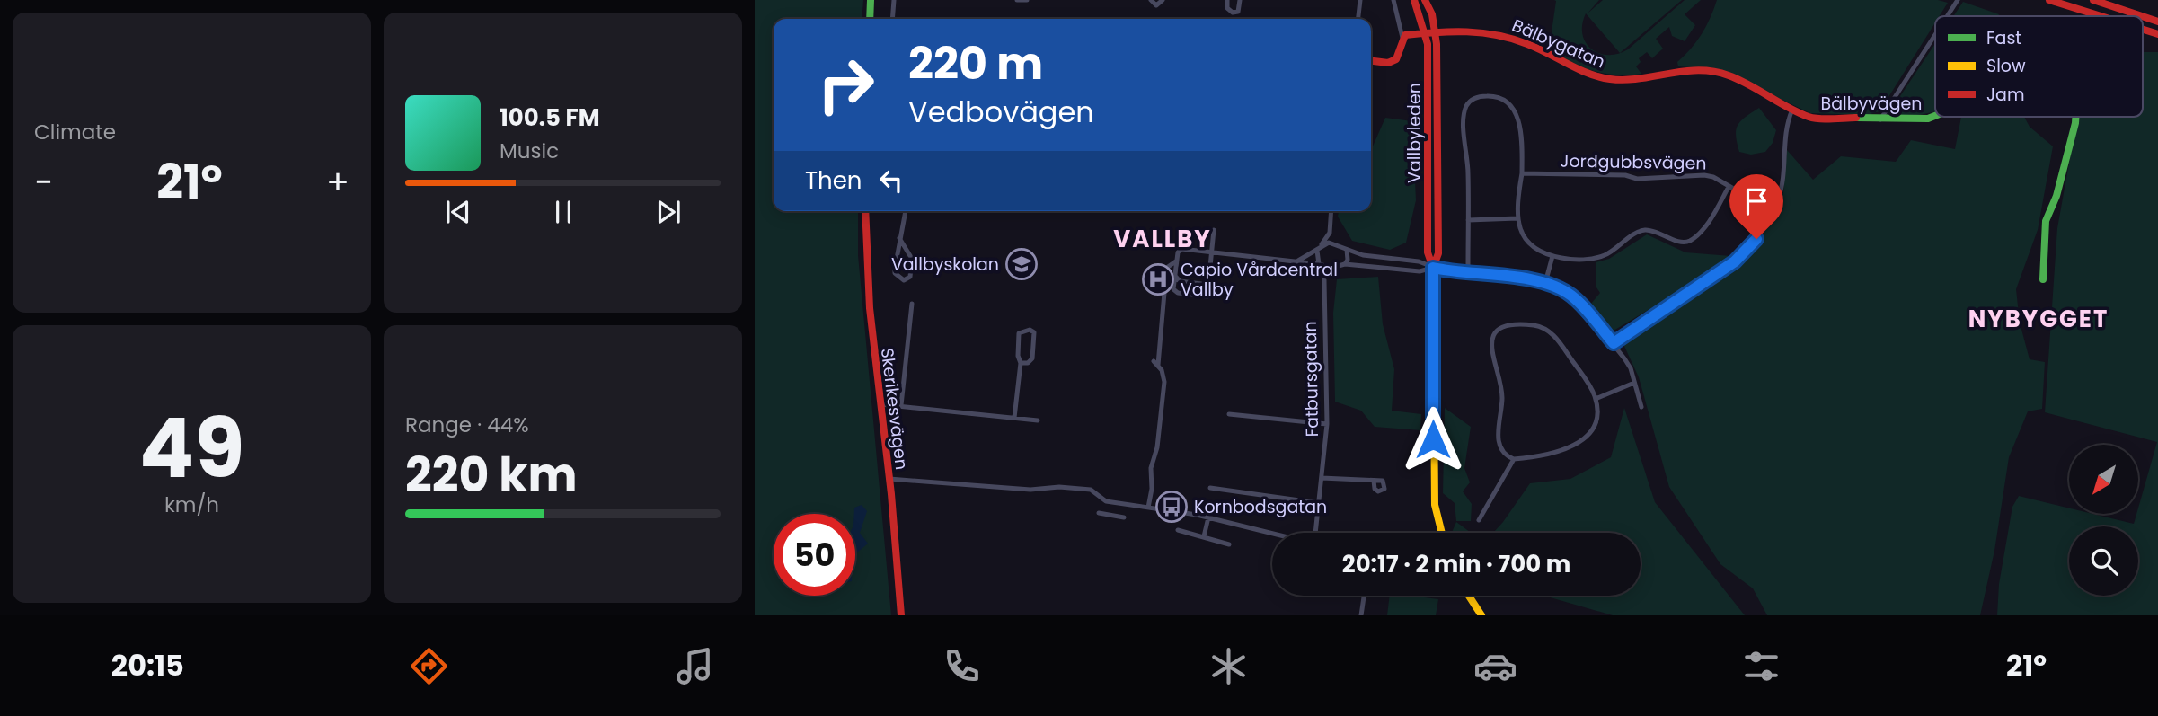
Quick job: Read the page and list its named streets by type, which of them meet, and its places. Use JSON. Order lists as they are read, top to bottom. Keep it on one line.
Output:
{"streets":{"main road":["Bälbygatan","Bälbyvägen","Vallbyleden","Skerikesvägen"],"street":["Jordgubbsvägen","Fatbursgatan"]},"crossings":[["Bälbygatan","Bälbyvägen"],["Bälbygatan","Vallbyleden"]],"districts":["VALLBY","NYBYGGET"],"places":{"school or university":["Vallbyskolan"],"hospital":["Capio Vårdcentral Vallby"],"bus stop":["Kornbodsgatan"]},"legend":["Fast","Slow","Jam"],"north":"bottom left","page":{"tile":["Climate",["49","km/h"],["Range · 44%","220 km"]],"turn":["220 m","Vedbovägen"],"song":["100.5 FM","Music"],"then":"Then","heat":["−","21°","+"],"limit":"50","trip":"20:17 · 2 min · 700 m","tabs":["20:15","21°"]}}
